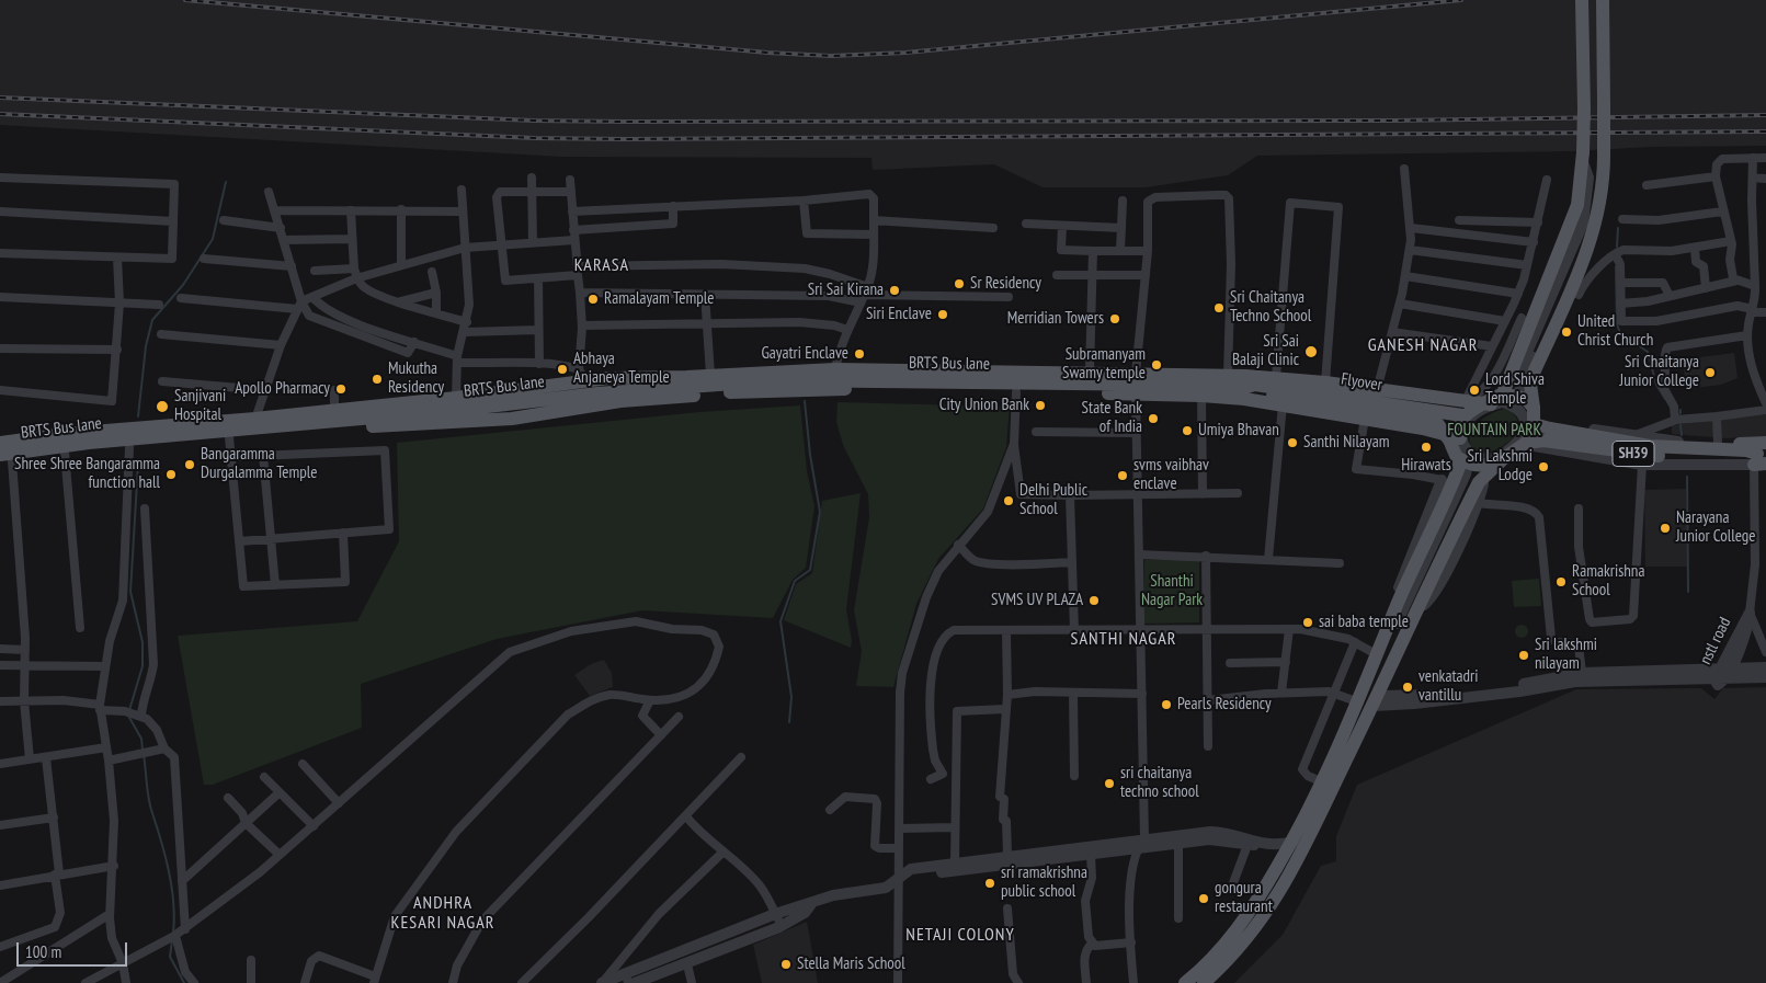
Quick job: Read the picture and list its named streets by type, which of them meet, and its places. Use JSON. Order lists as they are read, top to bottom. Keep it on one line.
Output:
{"streets":{"main road":["BRTS Bus lane","Flyover","SH39"],"street":["nstl road"]},"crossings":[["BRTS Bus lane","Flyover"]],"districts":["KARASA","GANESH NAGAR","SANTHI NAGAR","ANDHRA KESARI NAGAR","NETAJI COLONY"],"parks":["FOUNTAIN PARK","Shanthi Nagar Park"],"places":["Sr Residency","Sri Sai Kirana","Ramalayam Temple","Sri Chaitanya Techno School","Siri Enclave","Merridian Towers","United Christ Church","Sri Sai Balaji Clinic","Gayatri Enclave","Subramanyam Swamy temple","Abhaya Anjaneya Temple","Sri Chaitanya Junior College","Mukutha Residency","Apollo Pharmacy","Lord Shiva Temple","City Union Bank","Sanjivani Hospital","State Bank of India","Umiya Bhavan","Santhi Nilayam","Hirawats","Bangaramma Durgalamma Temple","Sri Lakshmi Lodge","Shree Shree Bangaramma function hall","svms vaibhav enclave","Delhi Public School","Narayana Junior College","Ramakrishna School","SVMS UV PLAZA","sai baba temple","Sri lakshmi nilayam","venkatadri vantillu","Pearls Residency","sri chaitanya techno school","sri ramakrishna public school","gongura restaurant","Stella Maris School"],"scale_bar":"100 m"}
